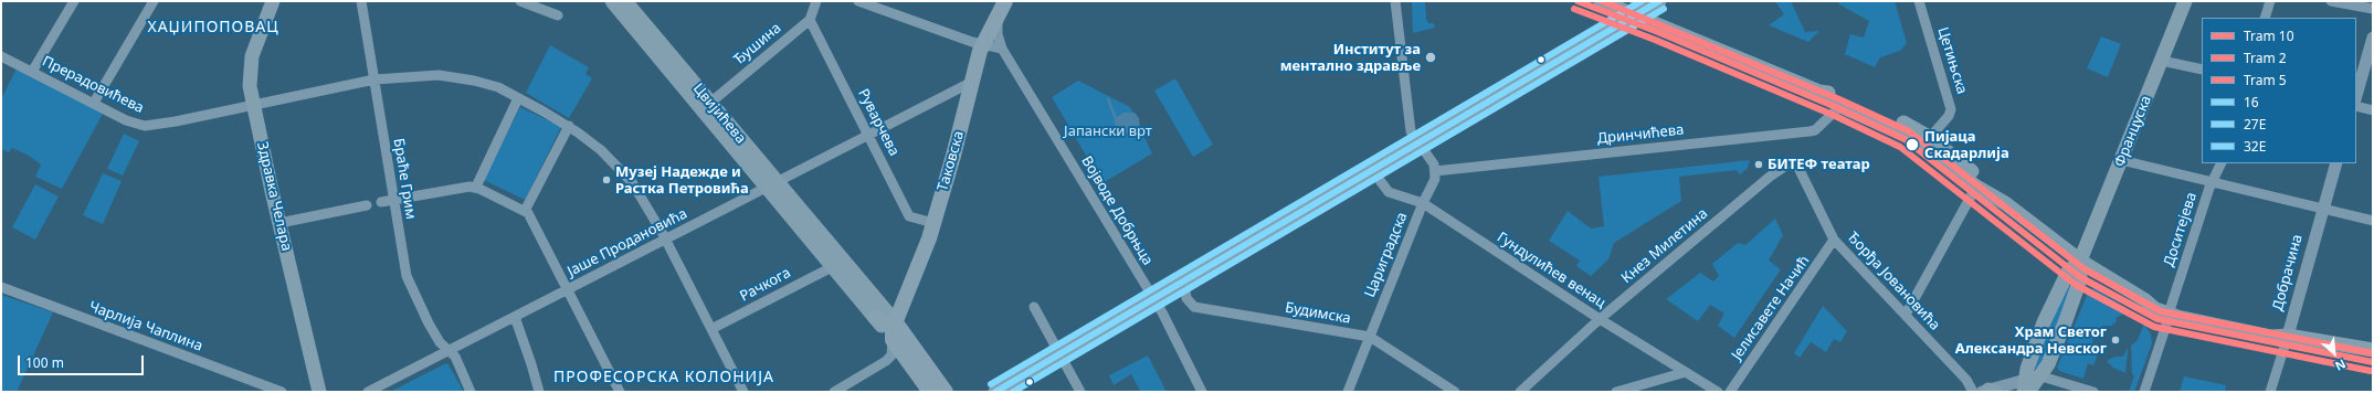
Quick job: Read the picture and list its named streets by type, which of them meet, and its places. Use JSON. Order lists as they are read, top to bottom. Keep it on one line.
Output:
{"streets":{"main road":["Цвијићева","Француска","Таковска","Здравка Челара"],"street":["Ђушина","Цетињска","Прерадовићева","Руварчева","Дринчићева","Браће Грим","Војводе Добрњца","Доситејева","Јаше Продановића","Кнез Милетина","Цариградска","Гундулићев венац","Добрачина","Ђорђа Јовановића","Рачкога","Јелисавете Начић","Будимска","Чарлија Чаплина"]},"crossings":[["Ђушина","Цвијићева"],["Ђушина","Руварчева"],["Прерадовићева","Браће Грим"],["Прерадовићева","Здравка Челара"],["Прерадовићева","Јаше Продановића"],["Прерадовићева","Рачкога"],["Цвијићева","Таковска"],["Цвијићева","Јаше Продановића"],["Цвијићева","Рачкога"],["Руварчева","Таковска"],["Руварчева","Јаше Продановића"],["Дринчићева","Цариградска"],["Таковска","Војводе Добрњца"],["Таковска","Јаше Продановића"],["Браће Грим","Јаше Продановића"],["Кнез Милетина","Гундулићев венац"],["Кнез Милетина","Ђорђа Јовановића"],["Цариградска","Гундулићев венац"],["Цариградска","Будимска"],["Ђорђа Јовановића","Јелисавете Начић"]],"districts":["ХАЏИПОПОВАЦ","ПРОФЕСОРСКА КОЛОНИЈА"],"parks":["Јапански врт"],"places":["Институт за ментално здравље","Пијаца Скадарлија","БИТЕФ театар","Музеј Надежде и Растка Петровића","Храм Светог Александра Невског"],"lines":["tram line 10","tram line 5","transit line 16","transit line 32E","tram line 2","transit line 27E"],"legend":["Tram 10","Tram 2","Tram 5","16","27E","32E"],"scale_bar":"100 m","north":"bottom right"}
